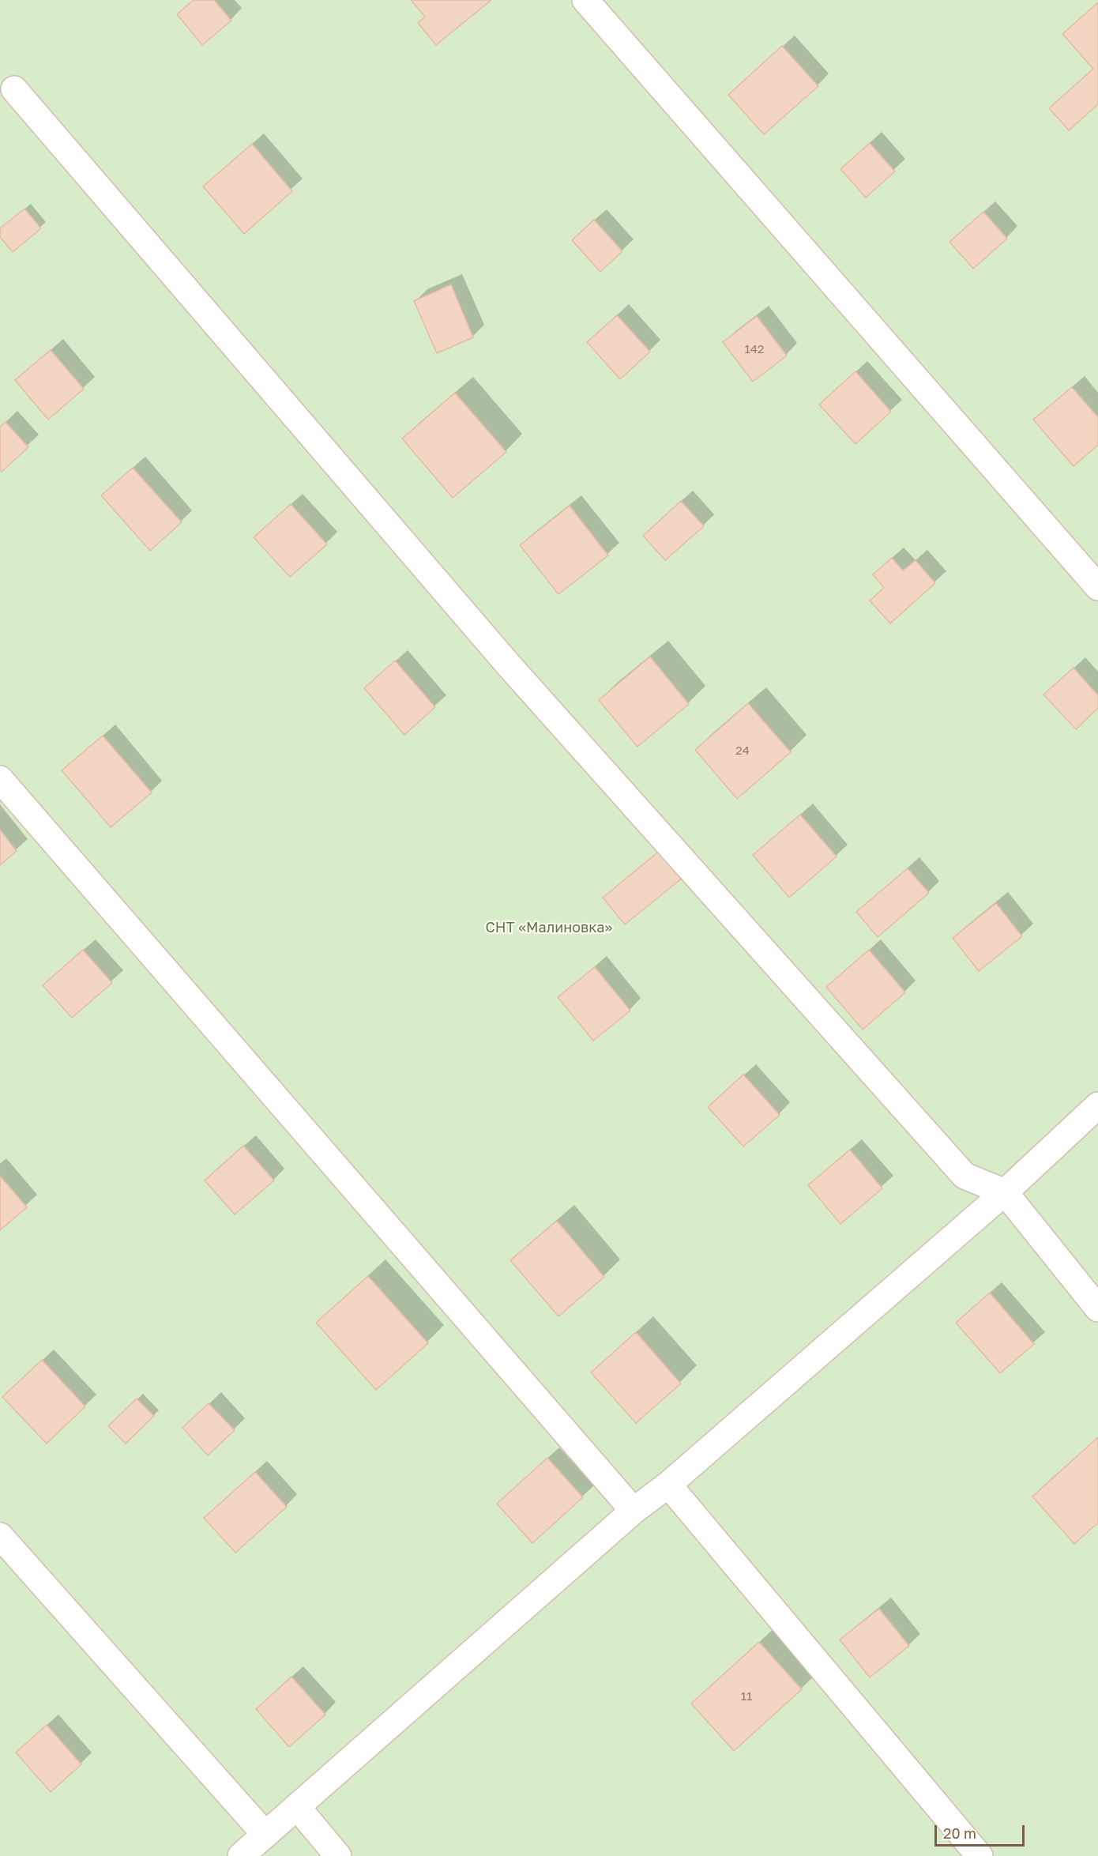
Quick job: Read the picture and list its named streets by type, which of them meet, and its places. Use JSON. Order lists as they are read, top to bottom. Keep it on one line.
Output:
{"parks":["СНТ «Малиновка»"],"house_numbers":["142","24","11"],"scale_bar":"20 m"}
